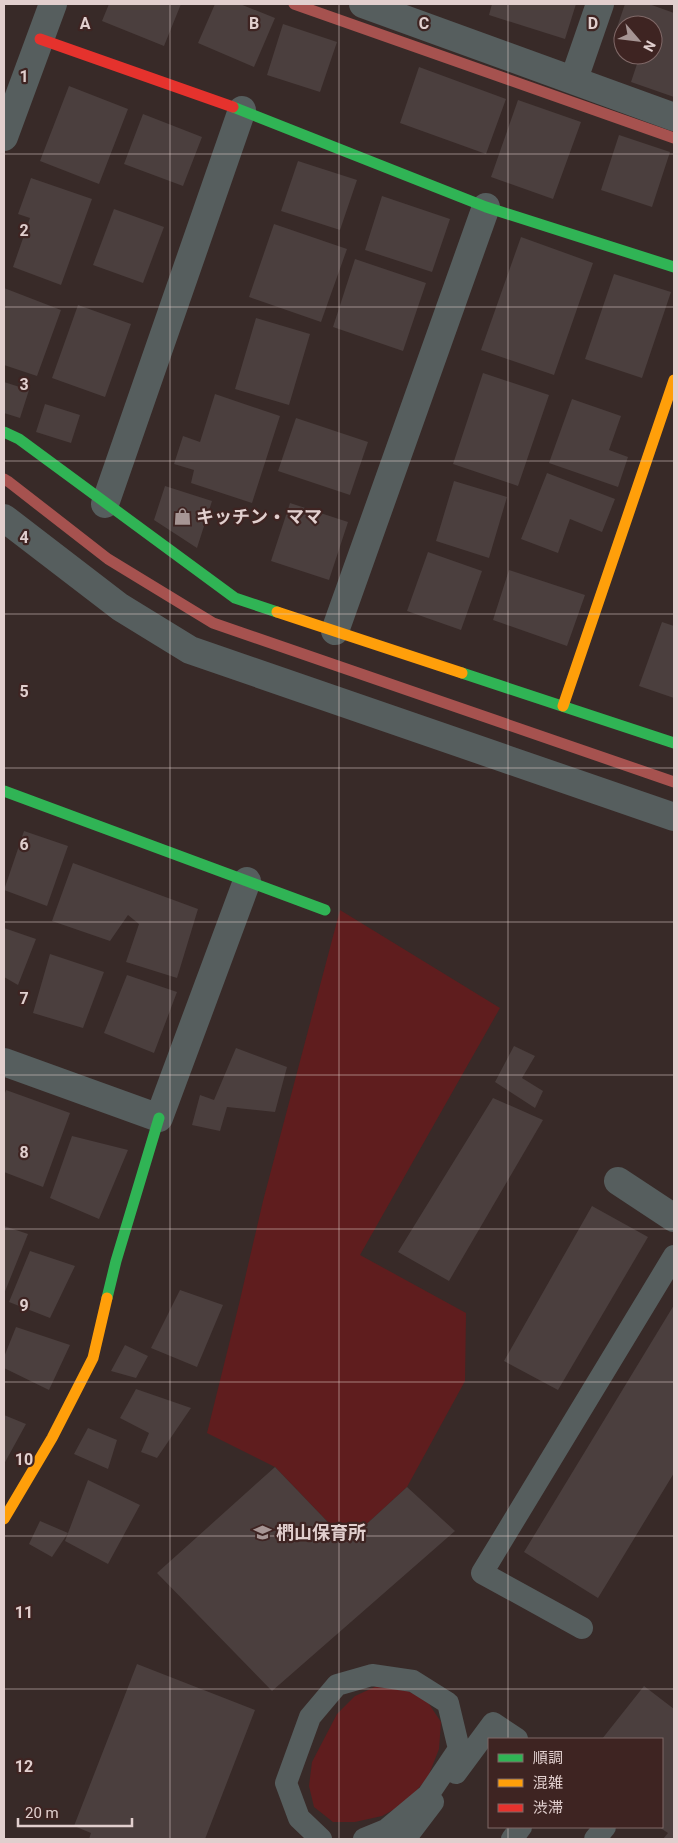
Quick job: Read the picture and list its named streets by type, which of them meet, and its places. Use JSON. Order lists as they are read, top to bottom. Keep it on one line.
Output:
{"places":{"shop":["キッチン・ママ"],"school or university":["椚山保育所"]},"legend":["順調","混雑","渋滞"],"scale_bar":"20 m","north":"bottom right","grid":{"columns":["A","B","C","D"],"rows":["1","2","3","4","5","6","7","8","9","10","11","12"]}}
